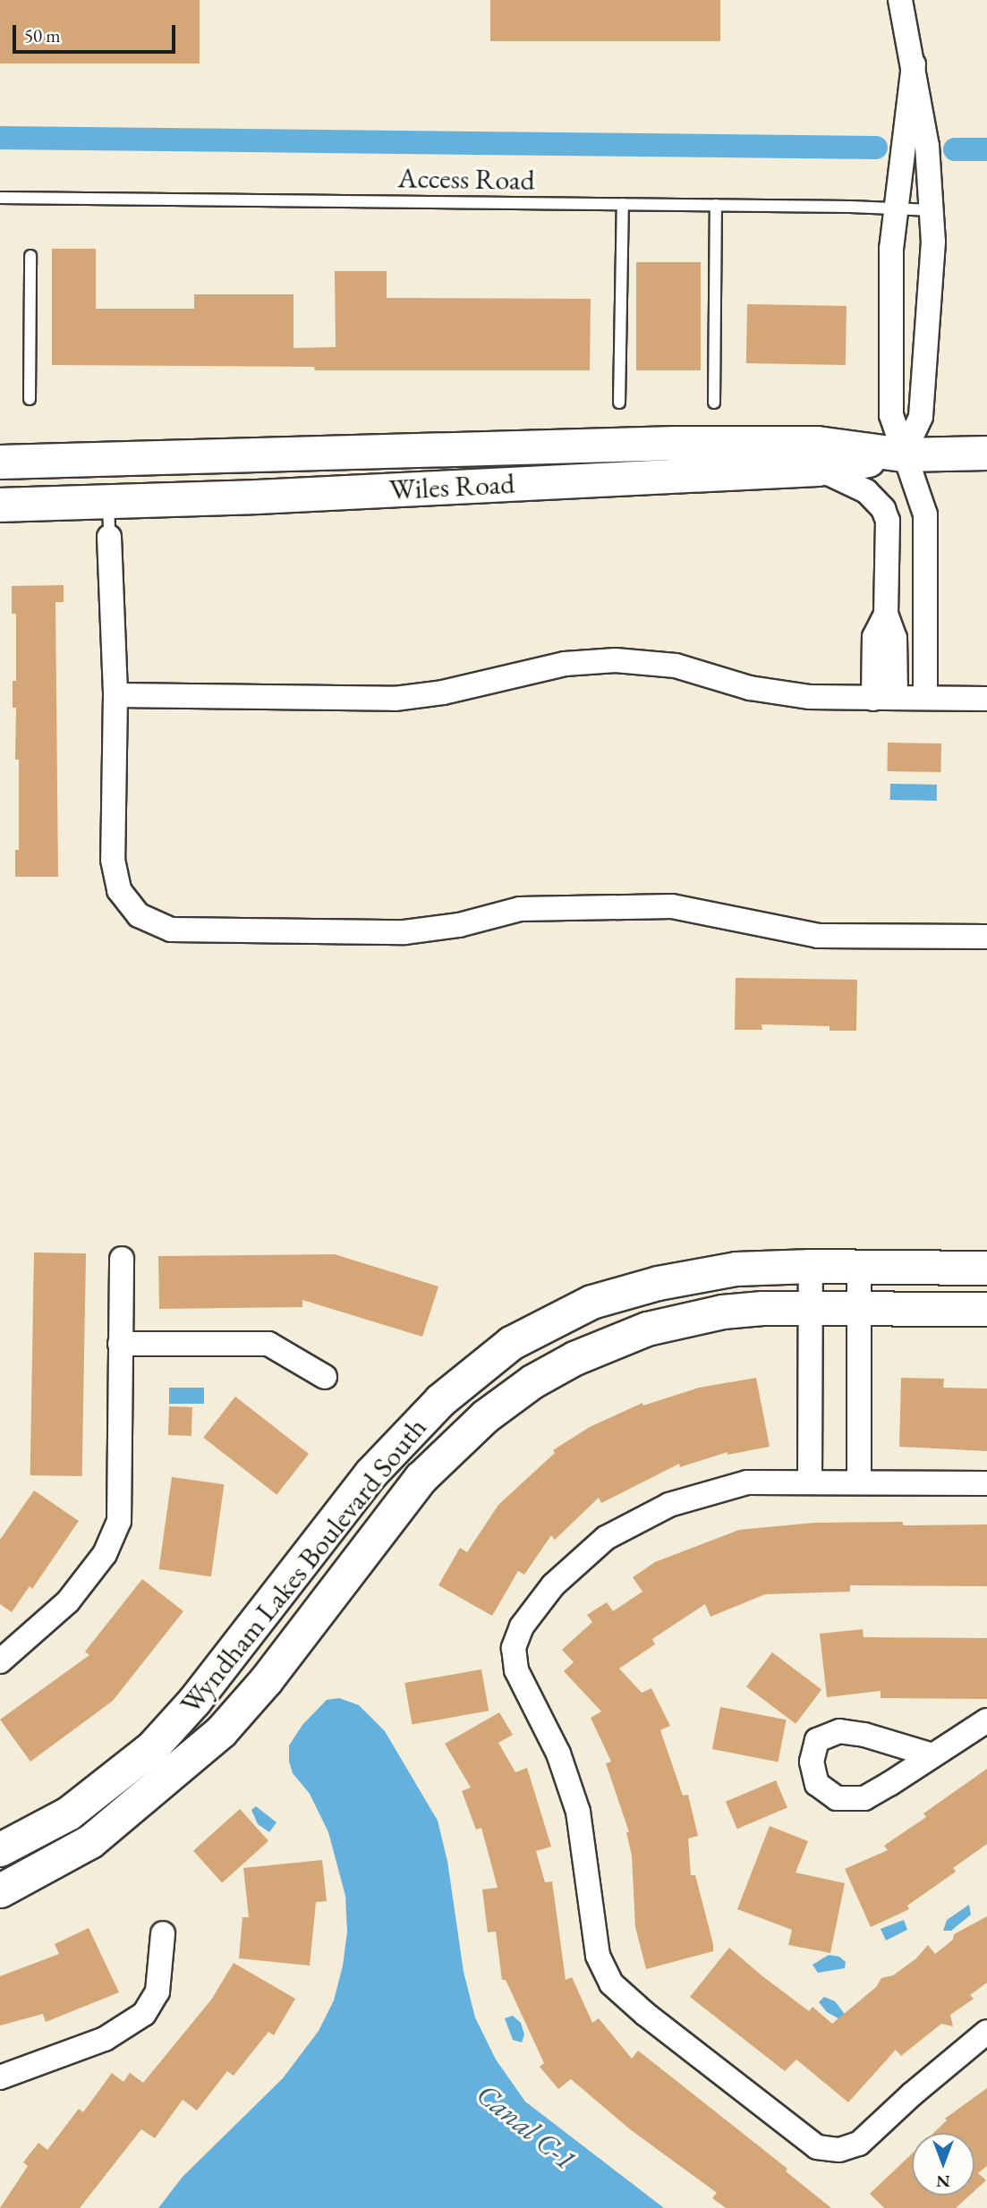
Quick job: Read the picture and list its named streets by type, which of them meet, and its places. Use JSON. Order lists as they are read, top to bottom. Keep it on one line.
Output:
{"streets":{"street":["Wiles Road","Wyndham Lakes Boulevard South"],"lane":["Access Road"]},"water":["Canal C-1"],"scale_bar":"50 m","north":"bottom"}
